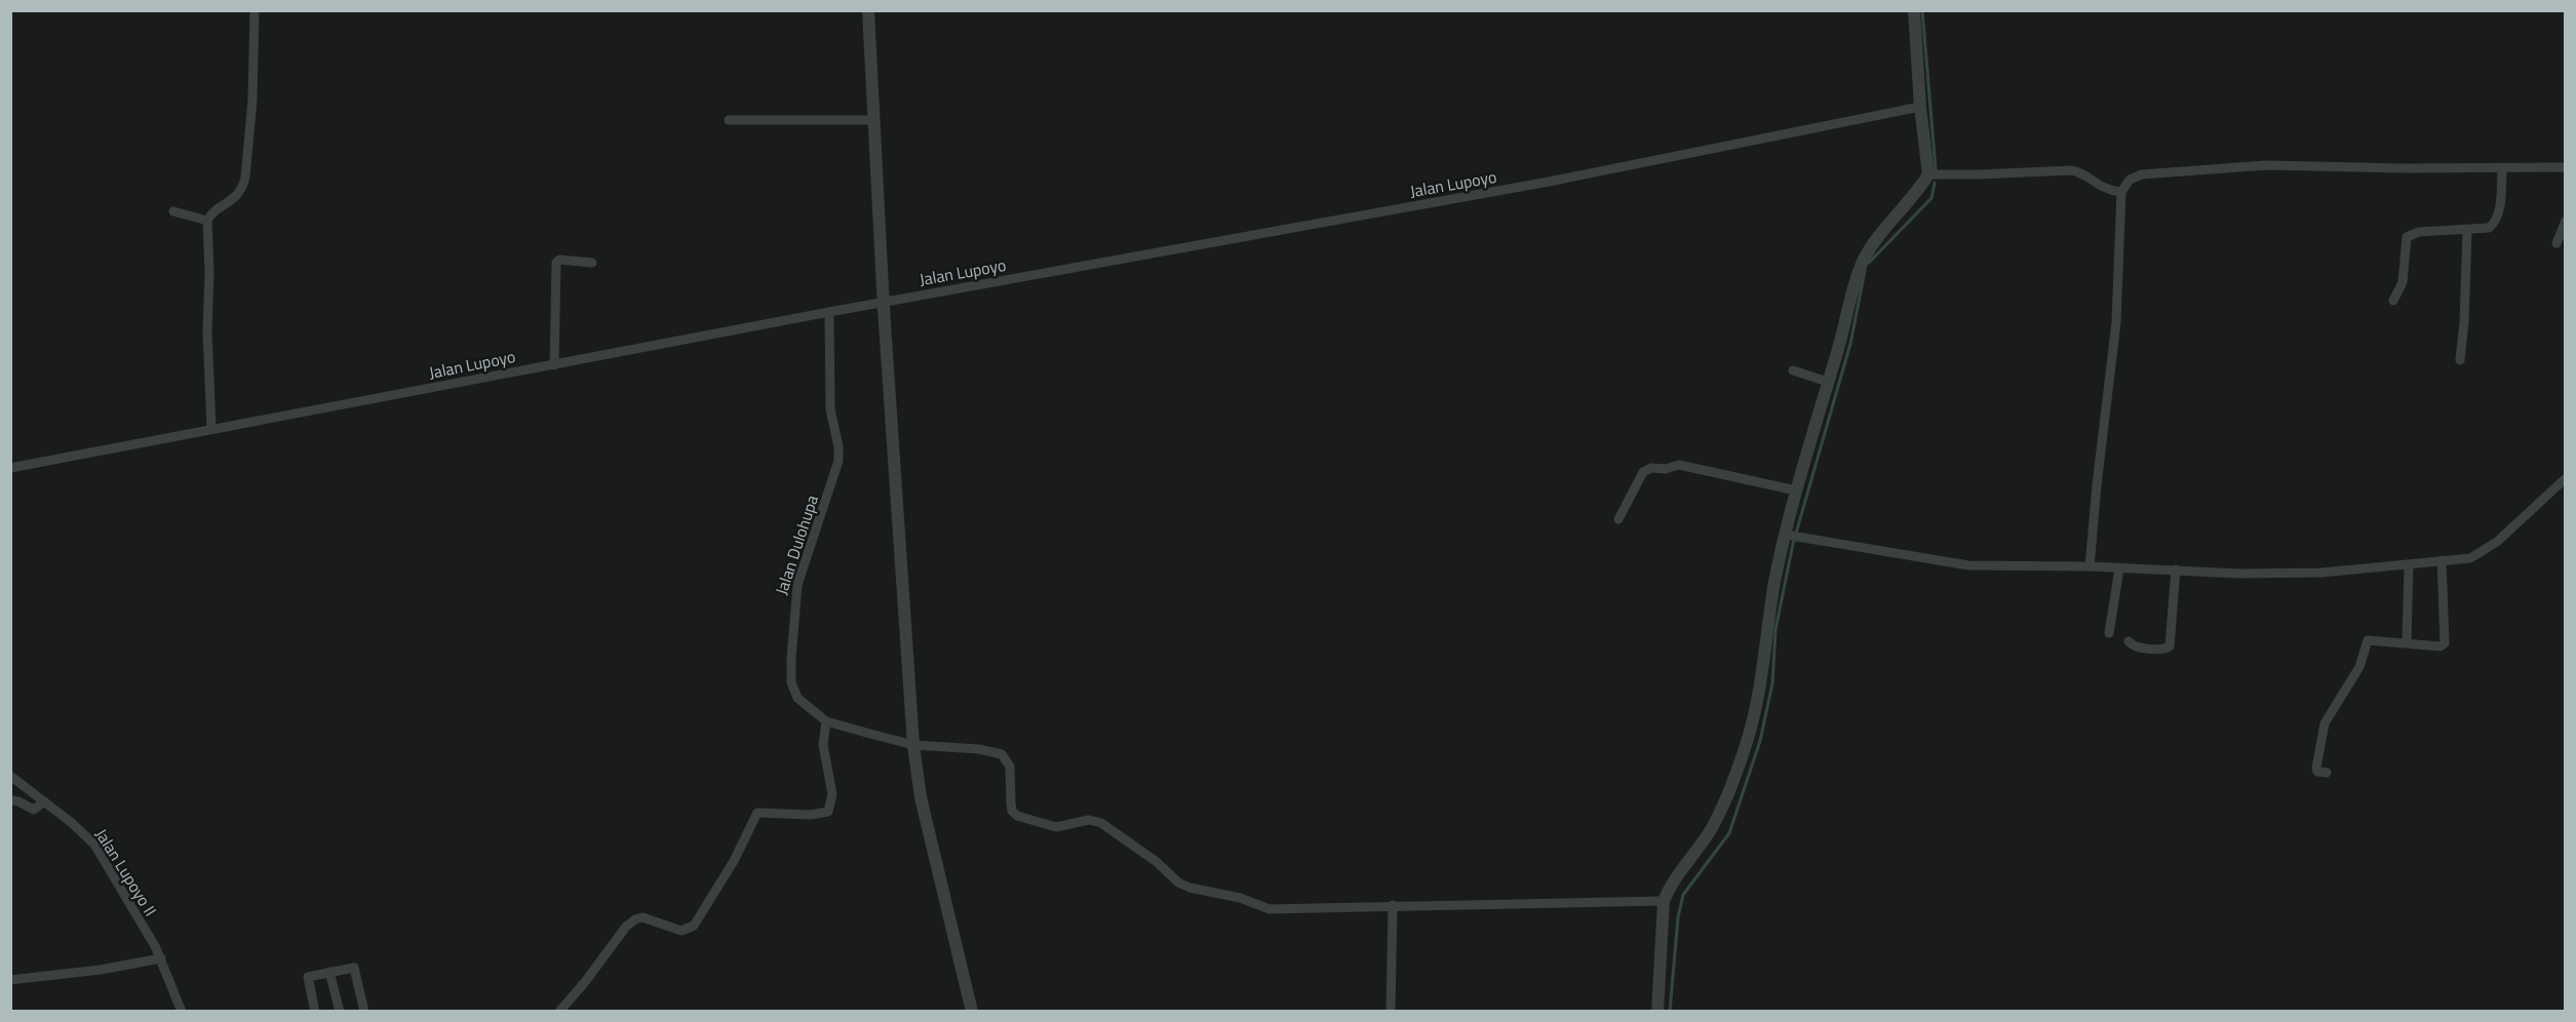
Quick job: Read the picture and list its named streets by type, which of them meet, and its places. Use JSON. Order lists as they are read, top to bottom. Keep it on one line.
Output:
{"streets":{"street":["Jalan Lupoyo","Jalan Dulohupa","Jalan Lupoyo II"]},"crossings":[["Jalan Lupoyo","Jalan Dulohupa"]]}
